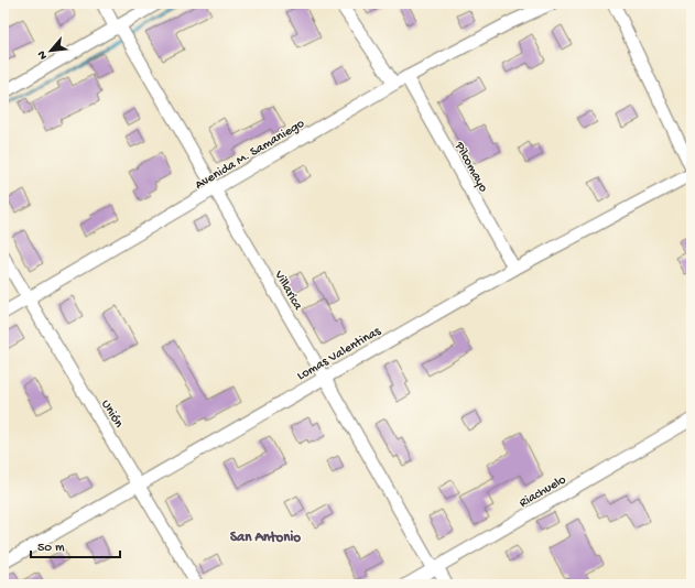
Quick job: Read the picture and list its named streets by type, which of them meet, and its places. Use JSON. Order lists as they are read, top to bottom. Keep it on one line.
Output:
{"streets":{"street":["Avenida M. Samaniego","Pilcomayo","Villarica","Lomas Valentinas","Unión","Riachuelo"]},"crossings":[["Avenida M. Samaniego","Pilcomayo"],["Avenida M. Samaniego","Villarica"],["Avenida M. Samaniego","Unión"],["Pilcomayo","Lomas Valentinas"],["Villarica","Lomas Valentinas"],["Villarica","Riachuelo"],["Lomas Valentinas","Unión"]],"districts":["San Antonio"],"scale_bar":"50 m","north":"bottom left"}
